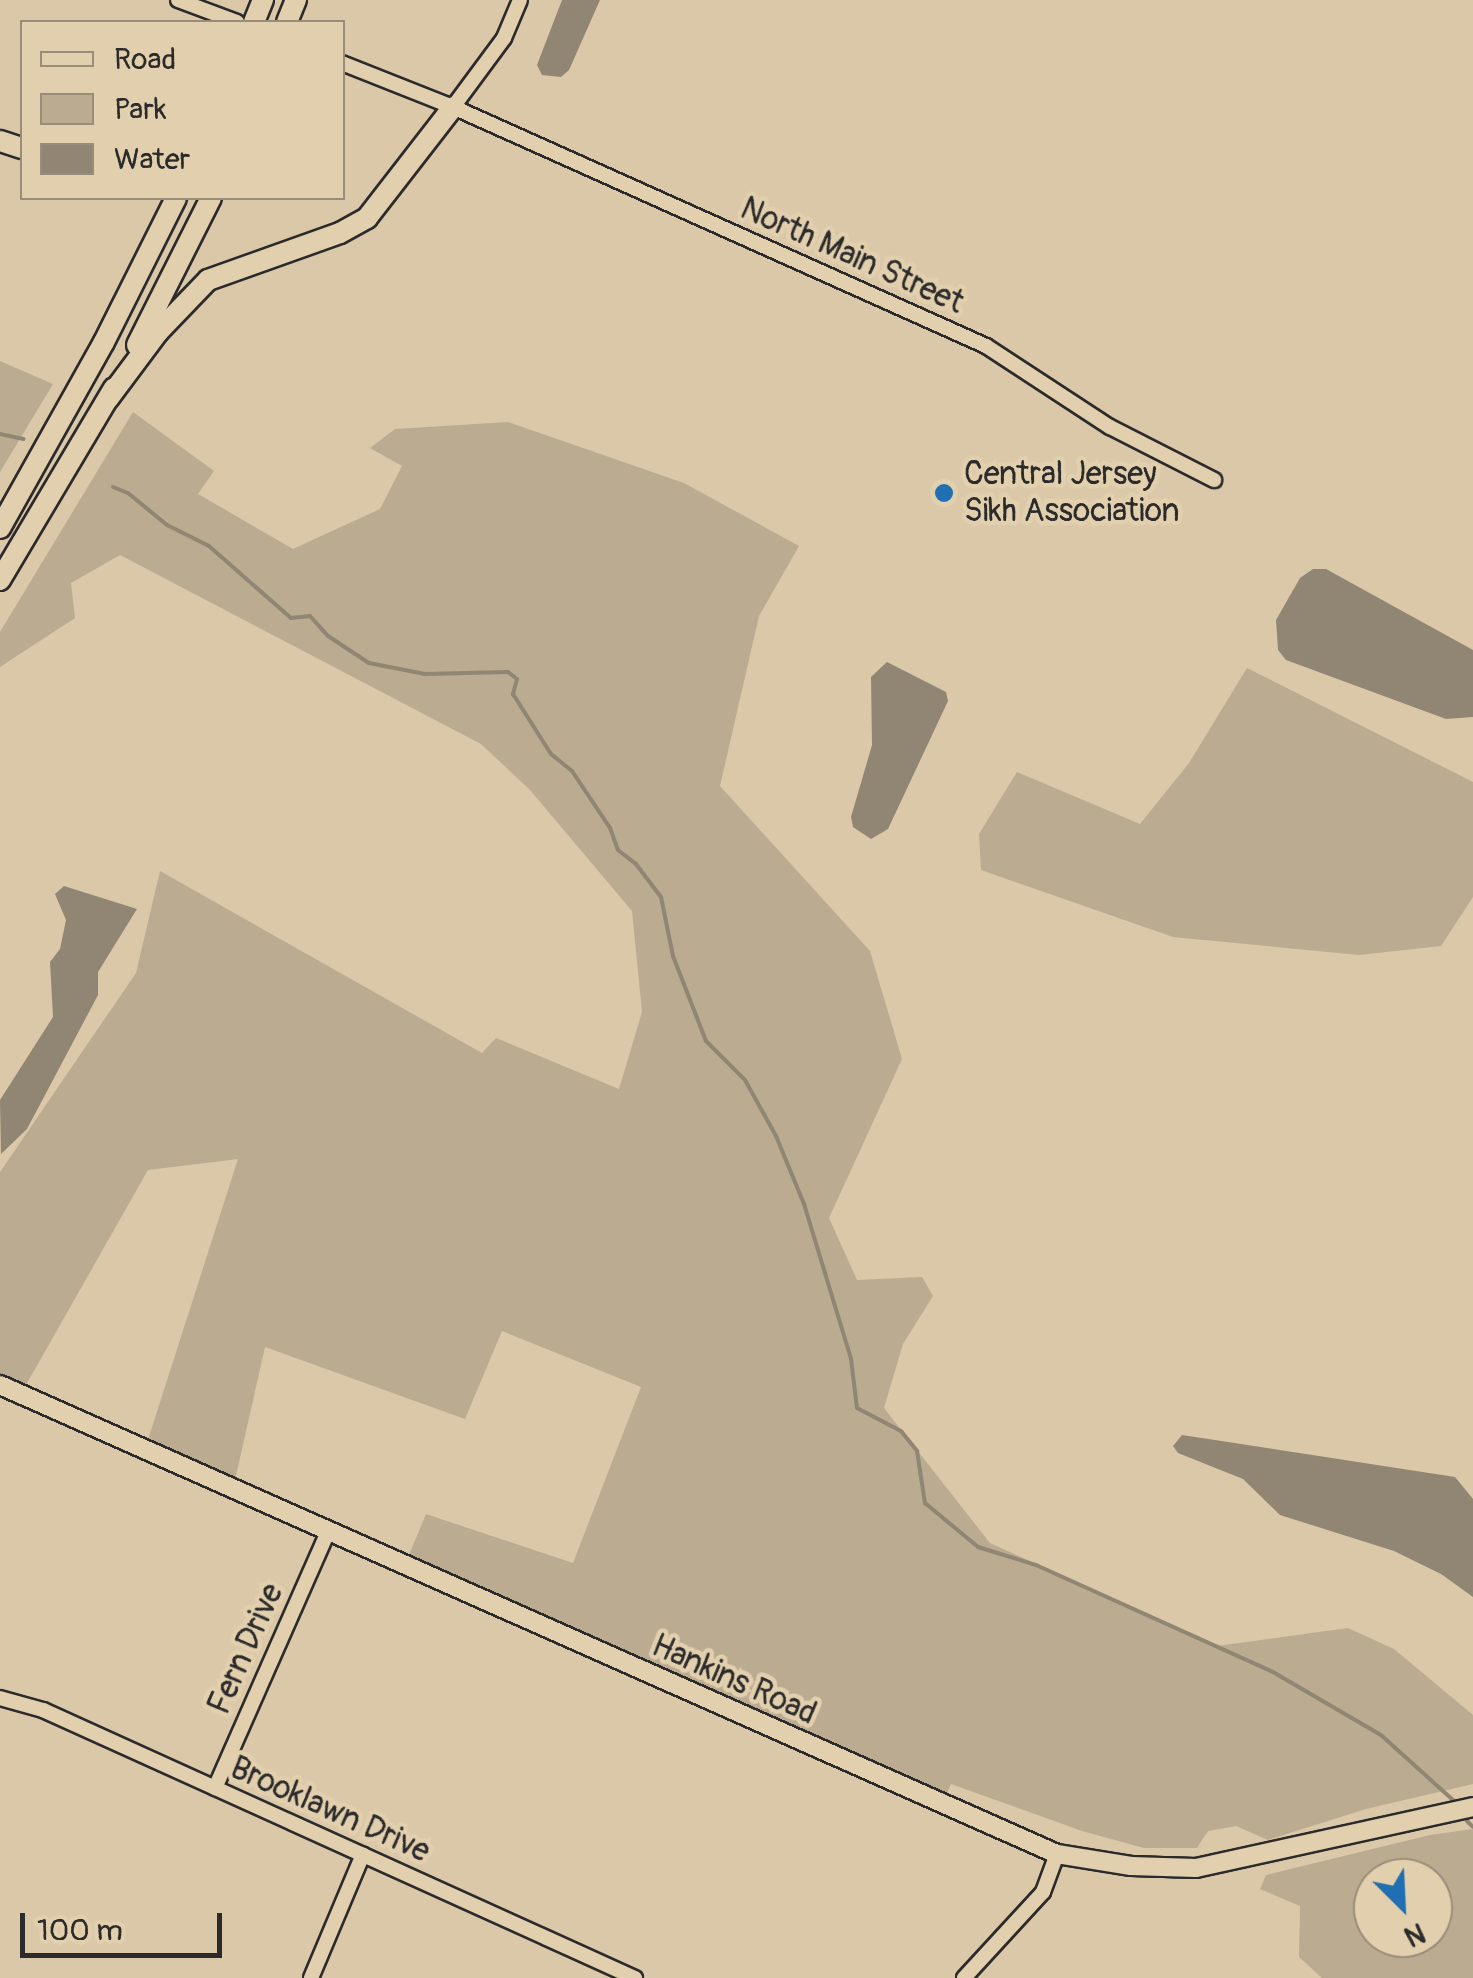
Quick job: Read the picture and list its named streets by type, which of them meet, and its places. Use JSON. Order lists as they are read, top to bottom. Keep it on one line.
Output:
{"streets":{"main road":["Hankins Road"],"street":["North Main Street","Fern Drive","Brooklawn Drive"]},"crossings":[["Fern Drive","Hankins Road"],["Fern Drive","Brooklawn Drive"]],"places":["Central Jersey Sikh Association"],"legend":["Road","Park","Water"],"scale_bar":"100 m","north":"bottom right"}
